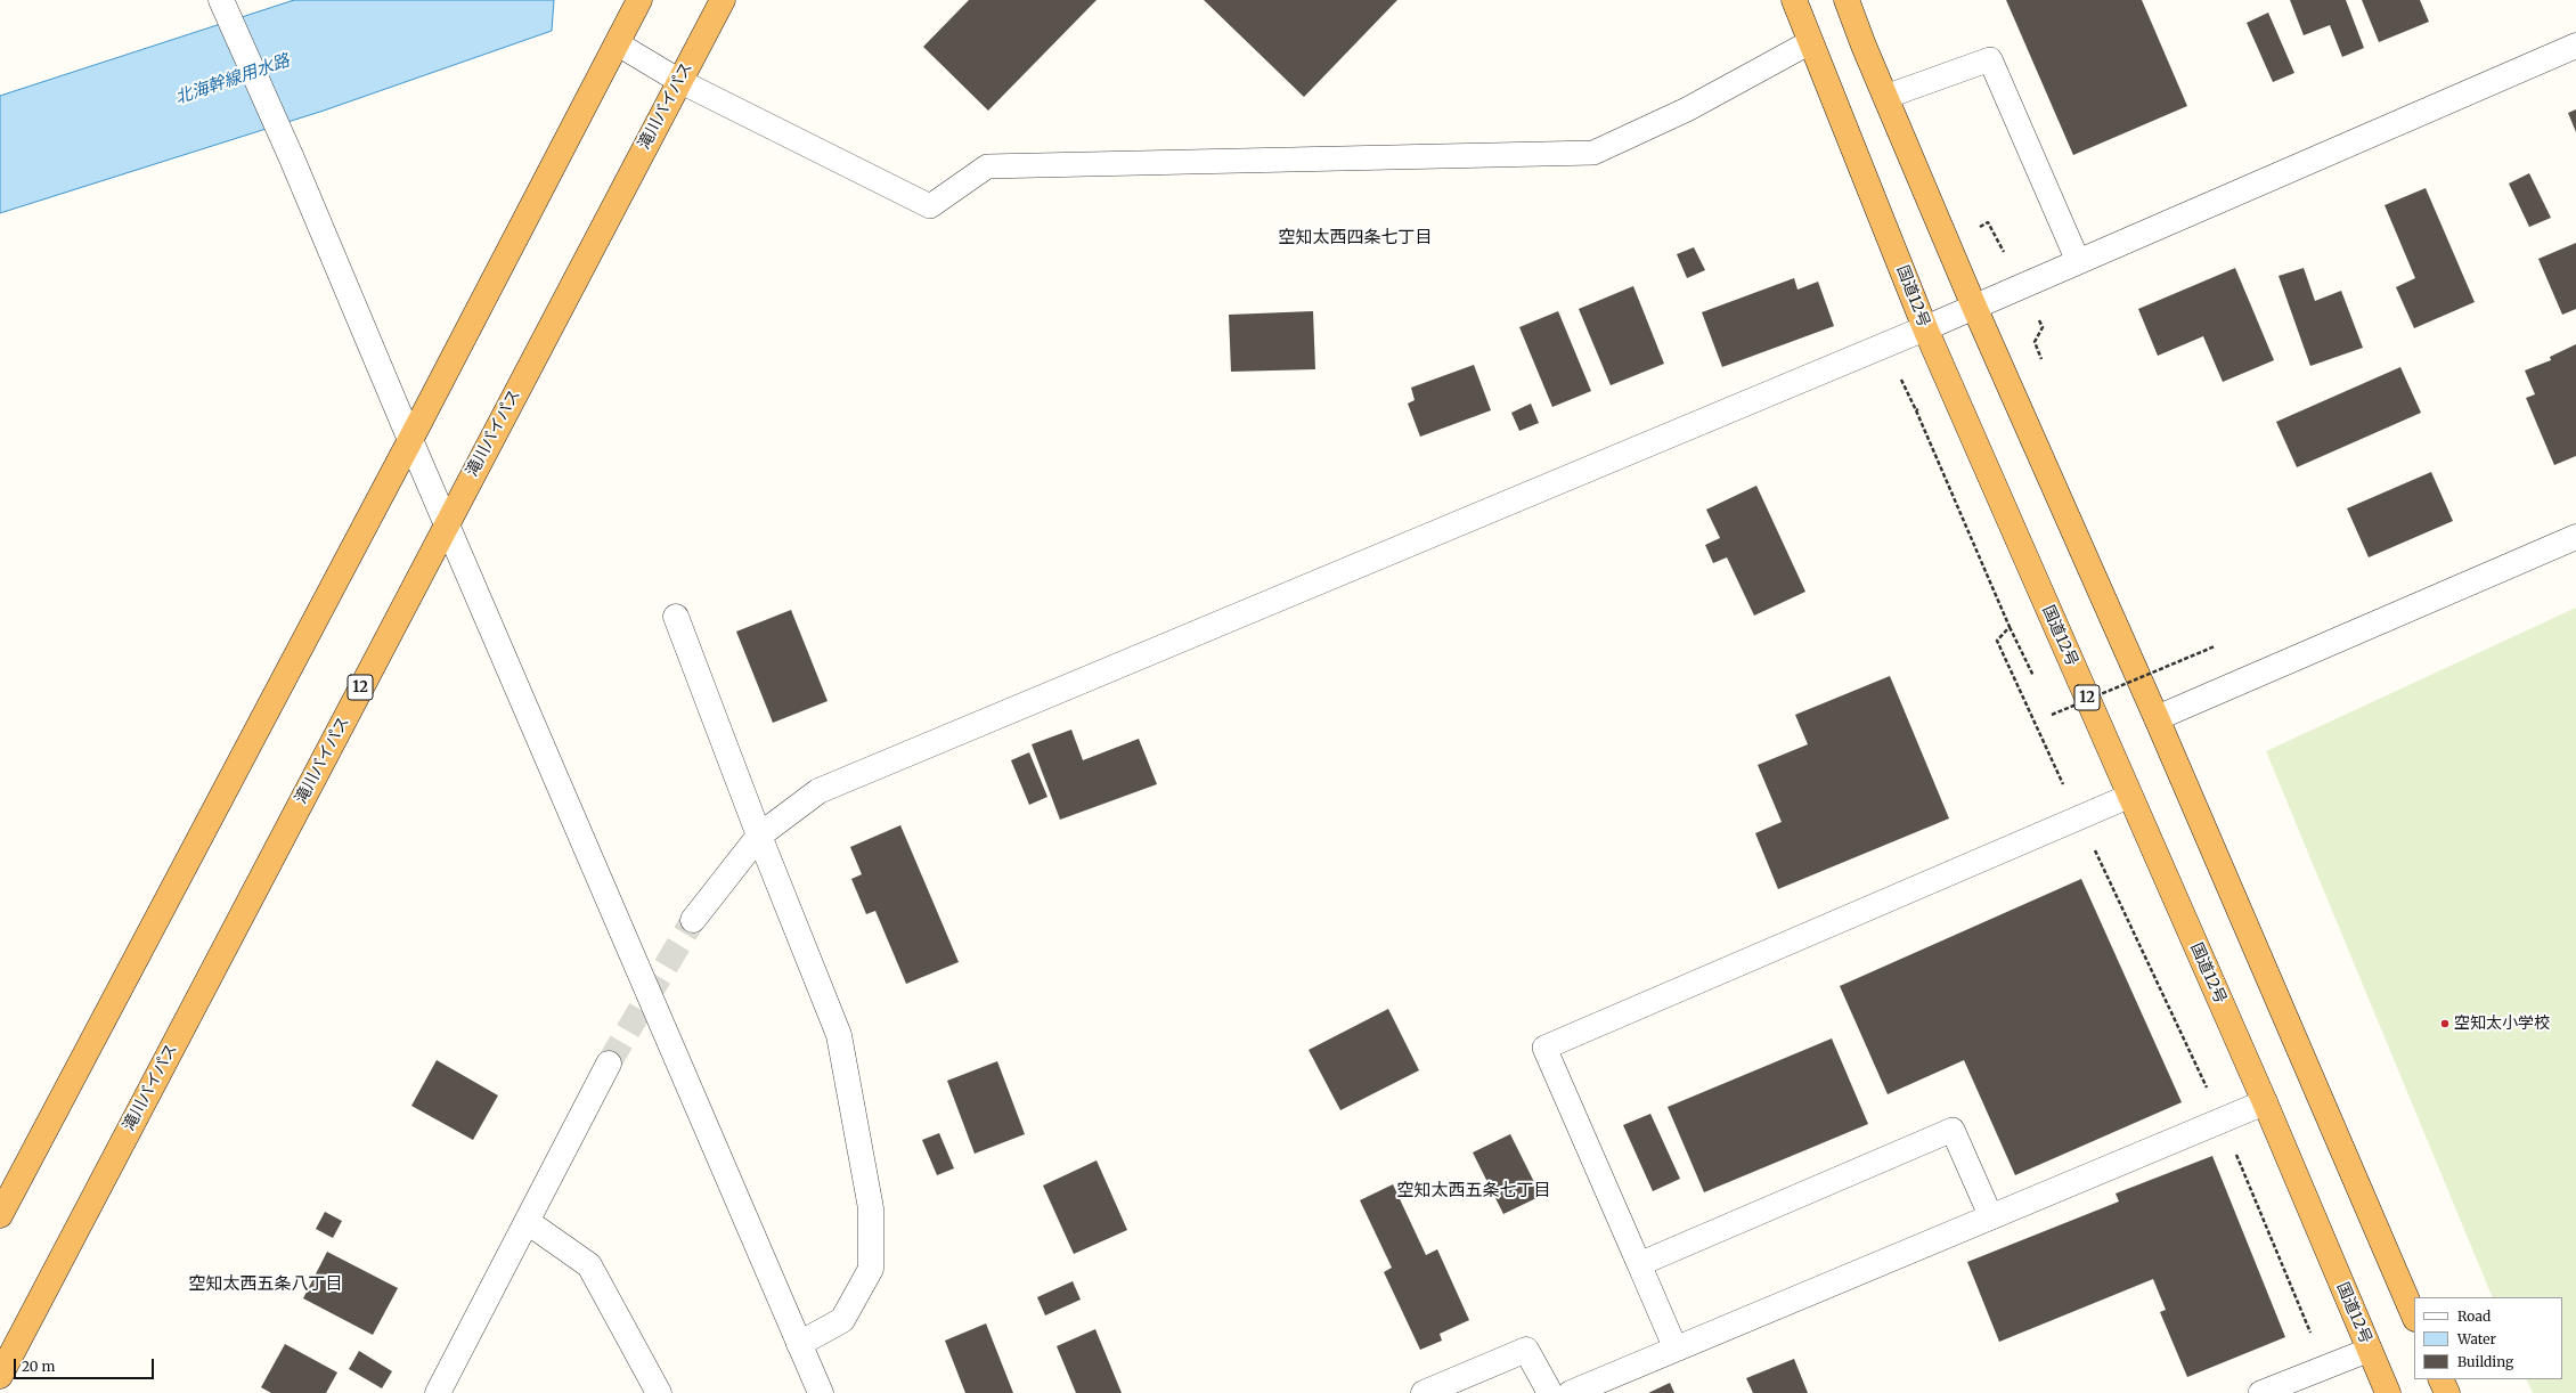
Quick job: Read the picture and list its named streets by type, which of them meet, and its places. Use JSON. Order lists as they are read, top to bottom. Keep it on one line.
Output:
{"streets":{"highway":["滝川バイパス","国道12号","12"]},"districts":["空知太西四条七丁目","空知太西五条七丁目","空知太西五条八丁目"],"water":["北海幹線用水路"],"places":["空知太小学校"],"legend":["Road","Water","Building"],"scale_bar":"20 m"}
